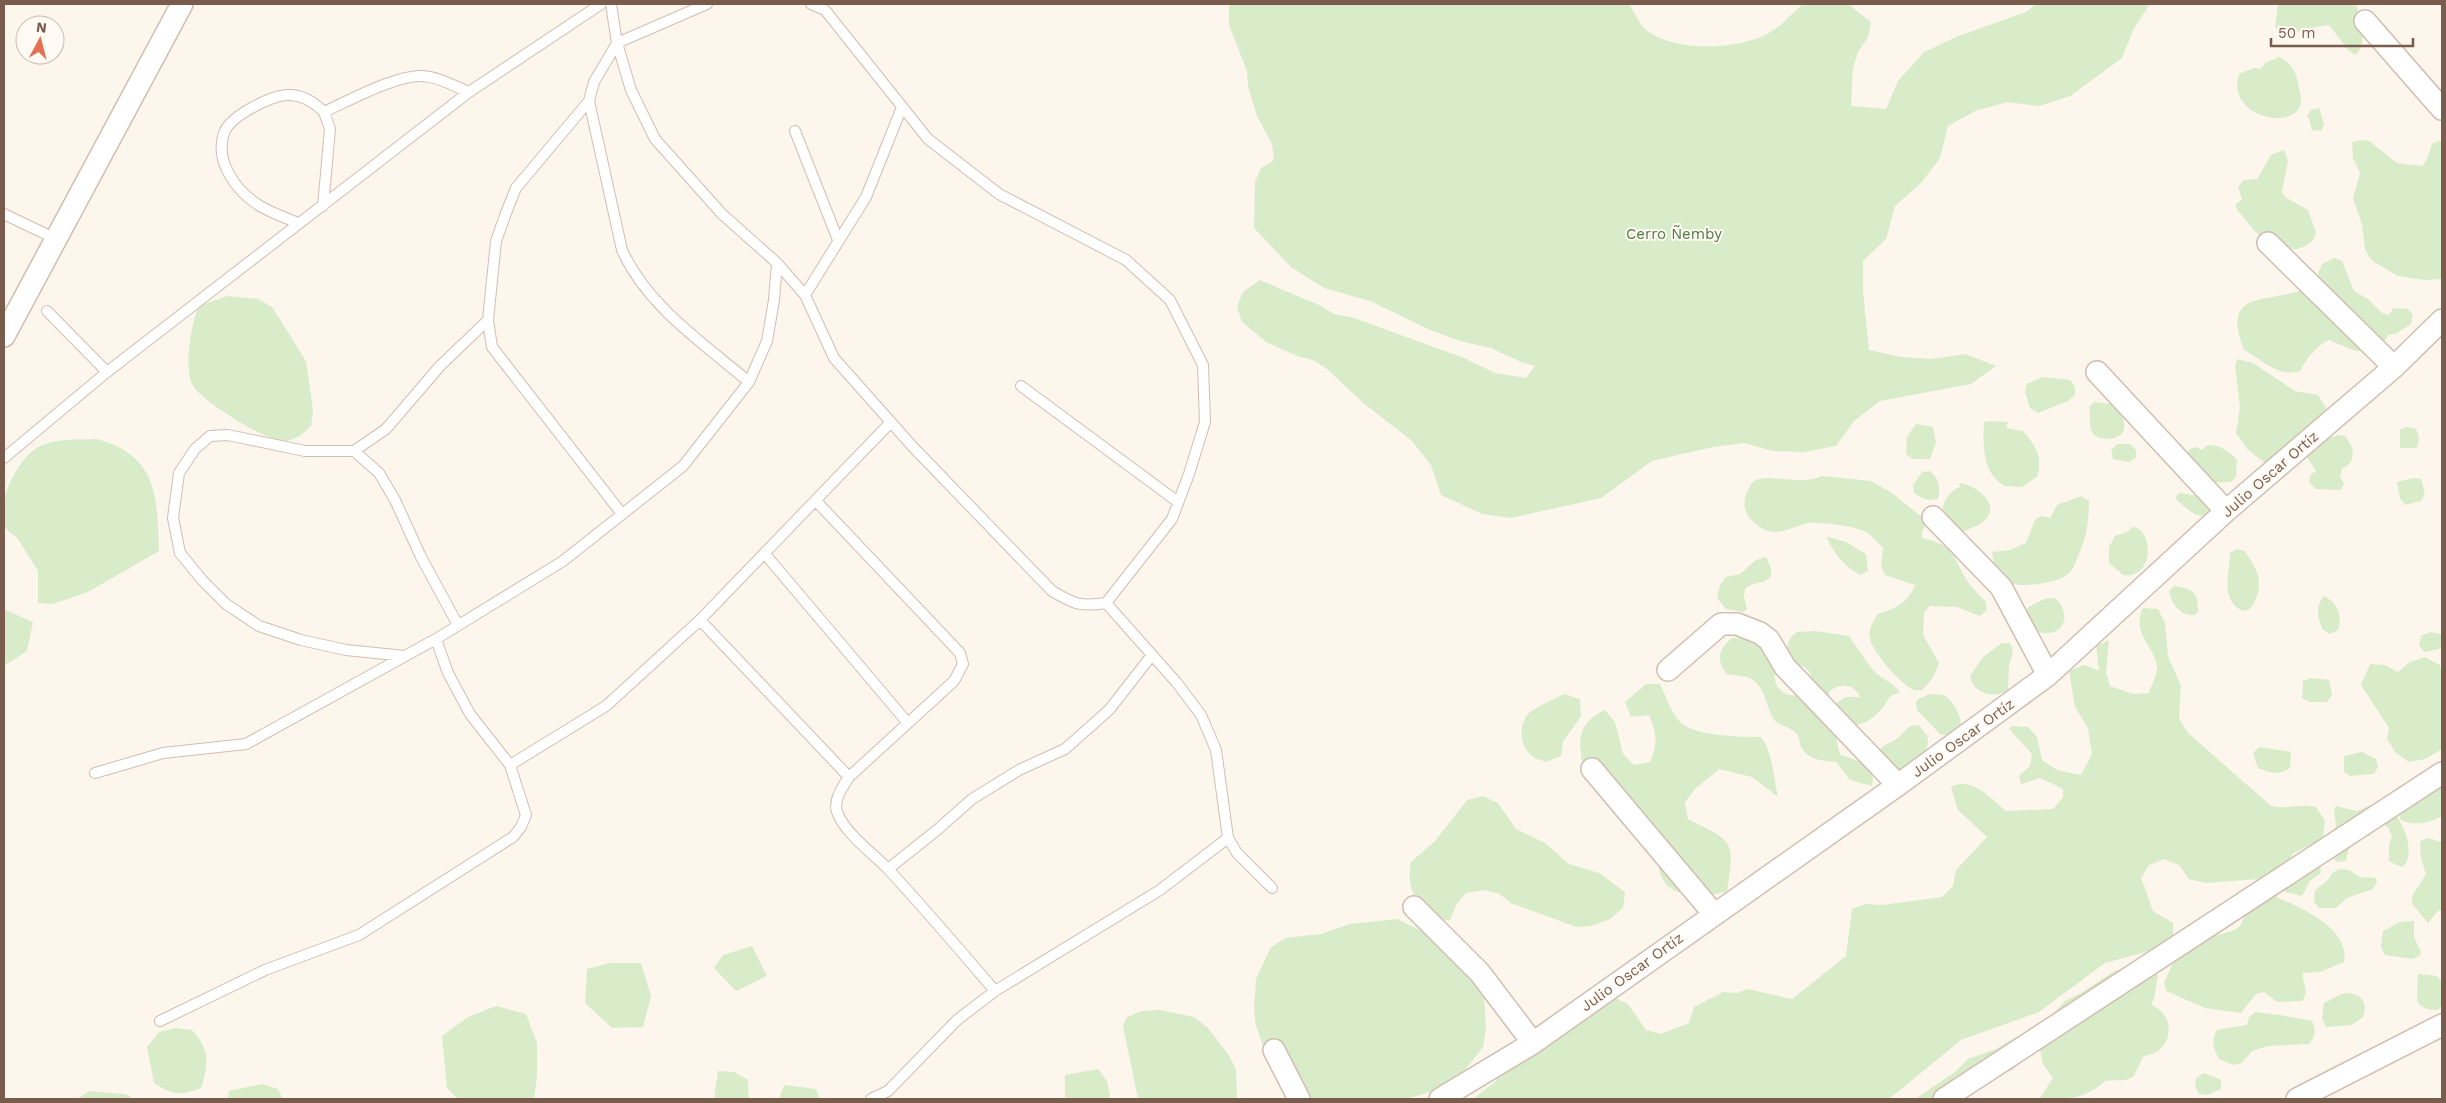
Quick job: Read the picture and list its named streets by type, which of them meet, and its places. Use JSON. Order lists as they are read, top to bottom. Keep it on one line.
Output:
{"streets":{"street":["Julio Oscar Ortíz"]},"parks":["Cerro Ñemby"],"scale_bar":"50 m","north":"top"}
